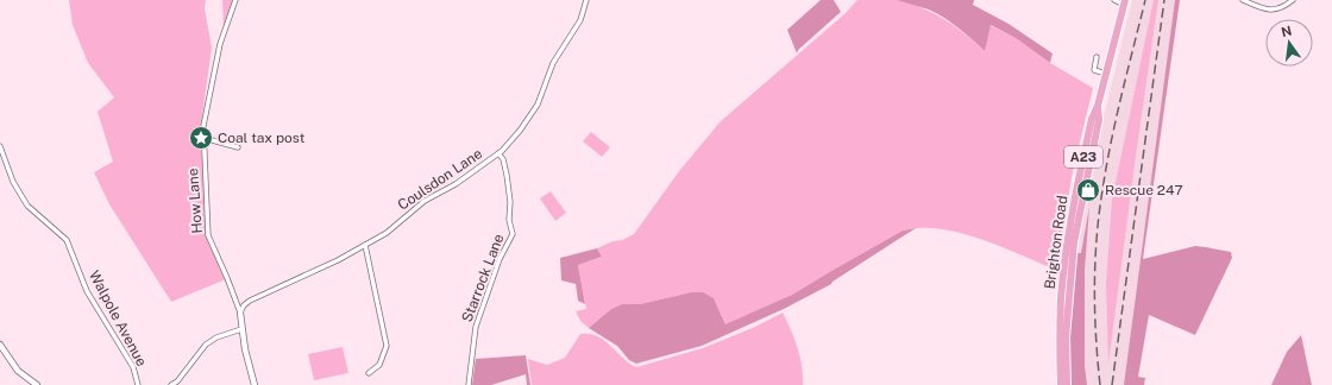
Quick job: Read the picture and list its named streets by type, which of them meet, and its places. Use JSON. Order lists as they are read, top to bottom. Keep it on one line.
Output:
{"streets":{"highway":["A23","Brighton Road"],"street":["Coulsdon Lane","How Lane","Starrock Lane","Walpole Avenue"]},"crossings":[["Coulsdon Lane","How Lane"],["Coulsdon Lane","Starrock Lane"]],"places":{"place":["Coal tax post"],"shop":["Rescue 247"]},"north":"top"}
